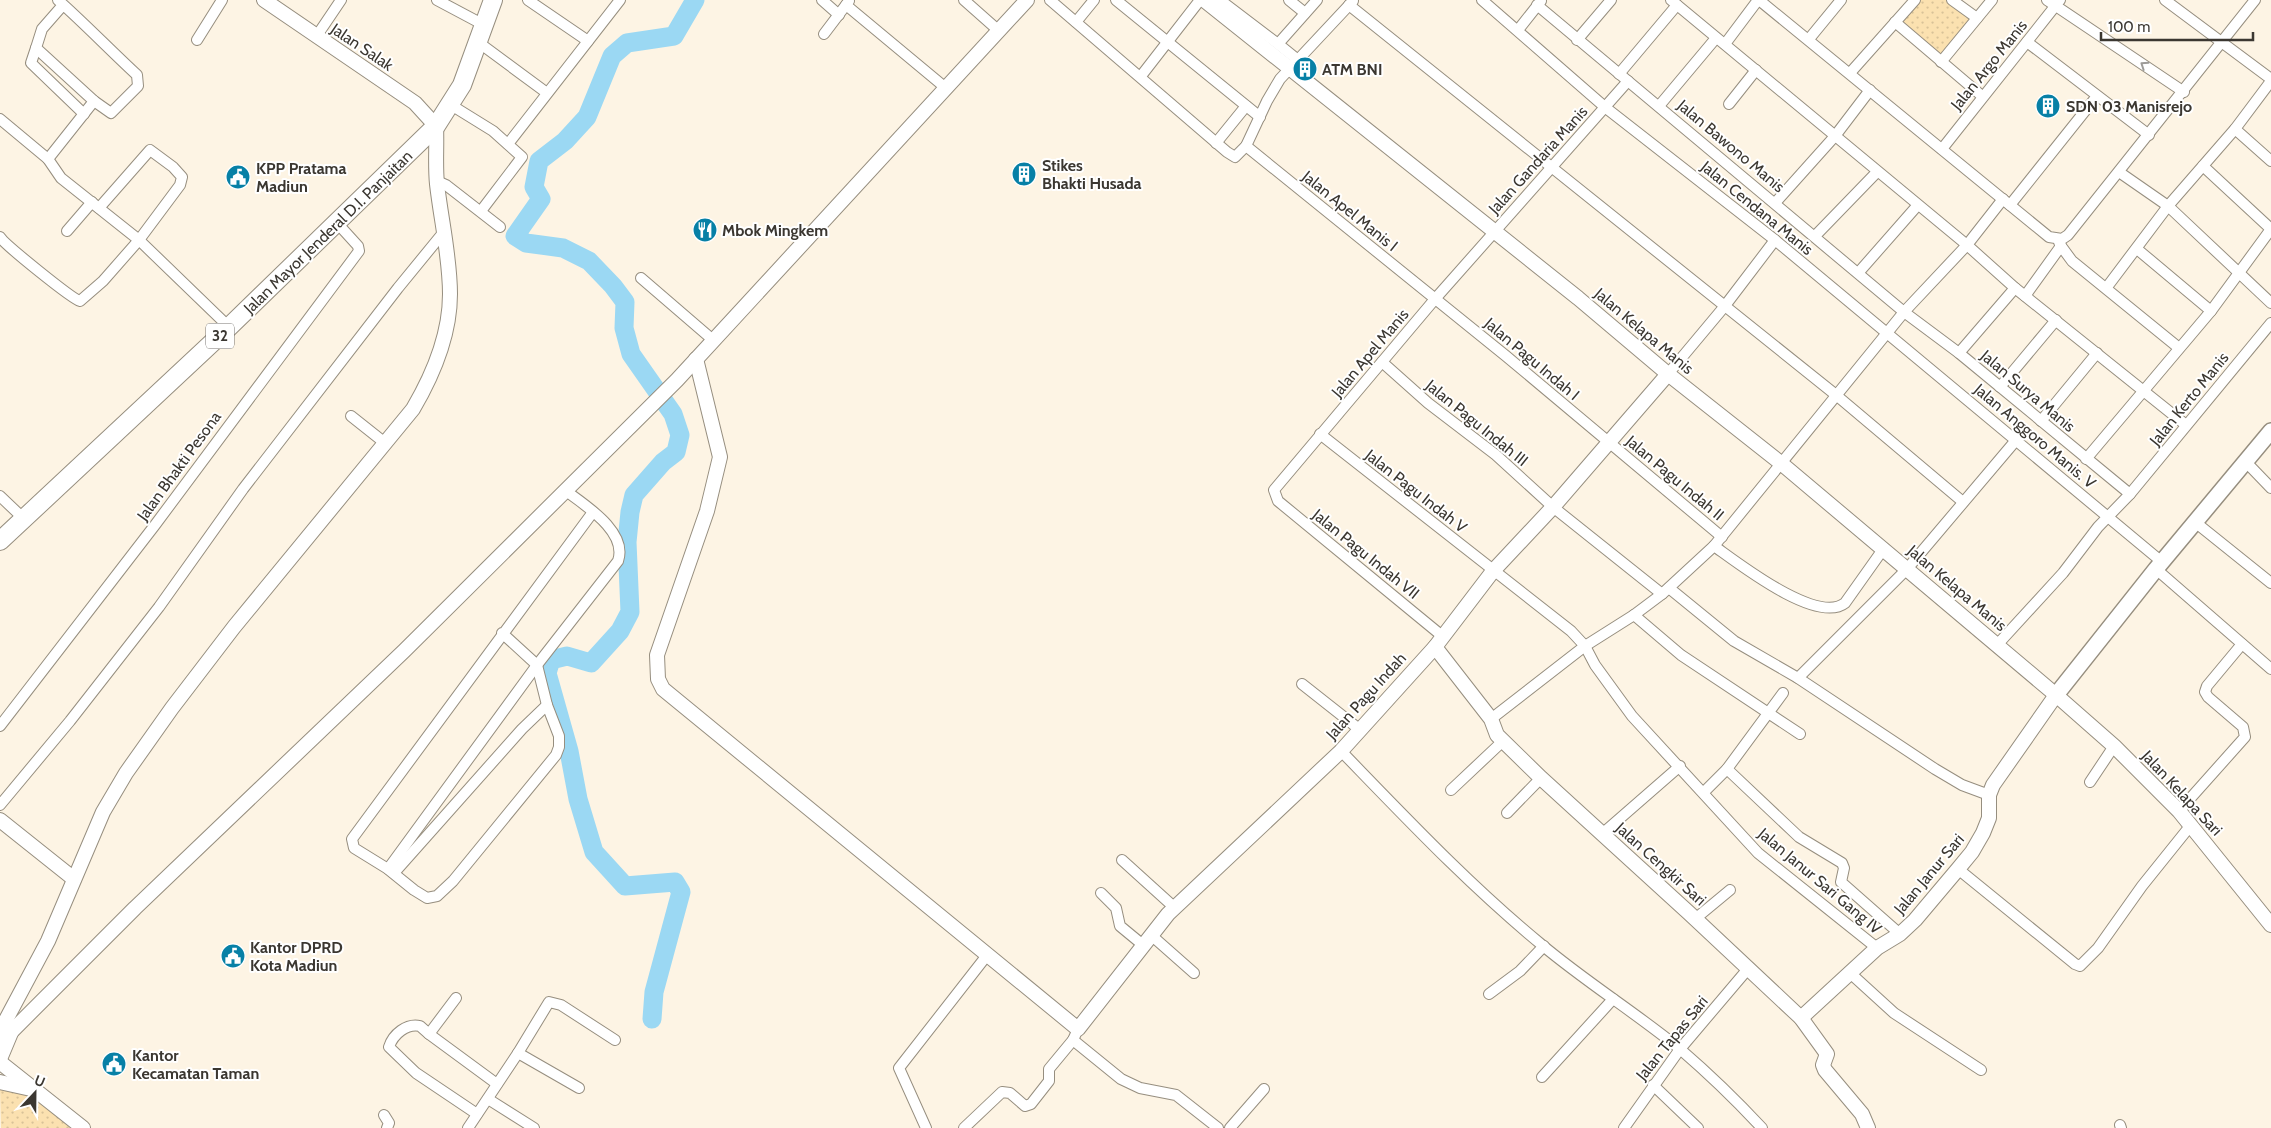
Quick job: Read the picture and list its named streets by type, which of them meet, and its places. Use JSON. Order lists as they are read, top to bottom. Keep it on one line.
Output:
{"streets":{"highway":["Jalan Mayor Jenderal D.I. Panjaitan","32"],"street":["Jalan Salak","Jalan Argo Manis","Jalan Bawono Manis","Jalan Gandaria Manis","Jalan Cendana Manis","Jalan Apel Manis I","Jalan Kelapa Manis","Jalan Apel Manis","Jalan Pagu Indah I","Jalan Surya Manis","Jalan Kerto Manis","Jalan Pagu Indah III","Jalan Anggoro Manis. V","Jalan Bhakti Pesona","Jalan Pagu Indah II","Jalan Pagu Indah V","Jalan Pagu Indah VII","Jalan Pagu Indah","Jalan Kelapa Sari","Jalan Cengkir Sari","Jalan Janur Sari","Jalan Janur Sari Gang IV","Jalan Tapas Sari"]},"crossings":[["Jalan Salak","Jalan Mayor Jenderal D.I. Panjaitan"],["Jalan Salak","32"],["Jalan Bawono Manis","Jalan Gandaria Manis"],["Jalan Bawono Manis","Jalan Surya Manis"],["Jalan Gandaria Manis","Jalan Cendana Manis"],["Jalan Gandaria Manis","Jalan Kelapa Manis"],["Jalan Gandaria Manis","Jalan Apel Manis"],["Jalan Cendana Manis","Jalan Anggoro Manis. V"],["Jalan Apel Manis I","Jalan Apel Manis"],["Jalan Apel Manis I","Jalan Pagu Indah I"],["Jalan Mayor Jenderal D.I. Panjaitan","32"],["Jalan Mayor Jenderal D.I. Panjaitan","Jalan Bhakti Pesona"],["Jalan Kelapa Manis","Jalan Apel Manis"],["Jalan Kelapa Manis","Jalan Kerto Manis"],["Jalan Kelapa Manis","Jalan Pagu Indah"],["Jalan Kelapa Manis","Jalan Kelapa Sari"],["Jalan Kelapa Manis","Jalan Janur Sari"],["Jalan Apel Manis","Jalan Pagu Indah I"],["Jalan Apel Manis","Jalan Pagu Indah III"],["Jalan Apel Manis","Jalan Pagu Indah V"],["Jalan Apel Manis","Jalan Pagu Indah VII"],["Jalan Pagu Indah I","Jalan Pagu Indah II"],["Jalan Pagu Indah I","Jalan Pagu Indah"],["Jalan Surya Manis","Jalan Kerto Manis"],["Jalan Kerto Manis","Jalan Anggoro Manis. V"],["Jalan Pagu Indah III","Jalan Pagu Indah"],["Jalan Pagu Indah III","Jalan Janur Sari"],["Jalan Pagu Indah II","Jalan Pagu Indah"],["Jalan Pagu Indah V","Jalan Pagu Indah"],["Jalan Pagu Indah V","Jalan Janur Sari Gang IV"],["Jalan Pagu Indah VII","Jalan Pagu Indah"],["Jalan Kelapa Sari","Jalan Janur Sari"],["Jalan Cengkir Sari","Jalan Janur Sari"],["Jalan Cengkir Sari","Jalan Tapas Sari"],["Jalan Janur Sari","Jalan Janur Sari Gang IV"]],"places":{"building":["ATM BNI","SDN 03 Manisrejo","Stikes Bhakti Husada"],"public building":["KPP Pratama Madiun","Kantor DPRD Kota Madiun","Kantor Kecamatan Taman"],"restaurant":["Mbok Mingkem"]},"scale_bar":"100 m","north":"top"}
